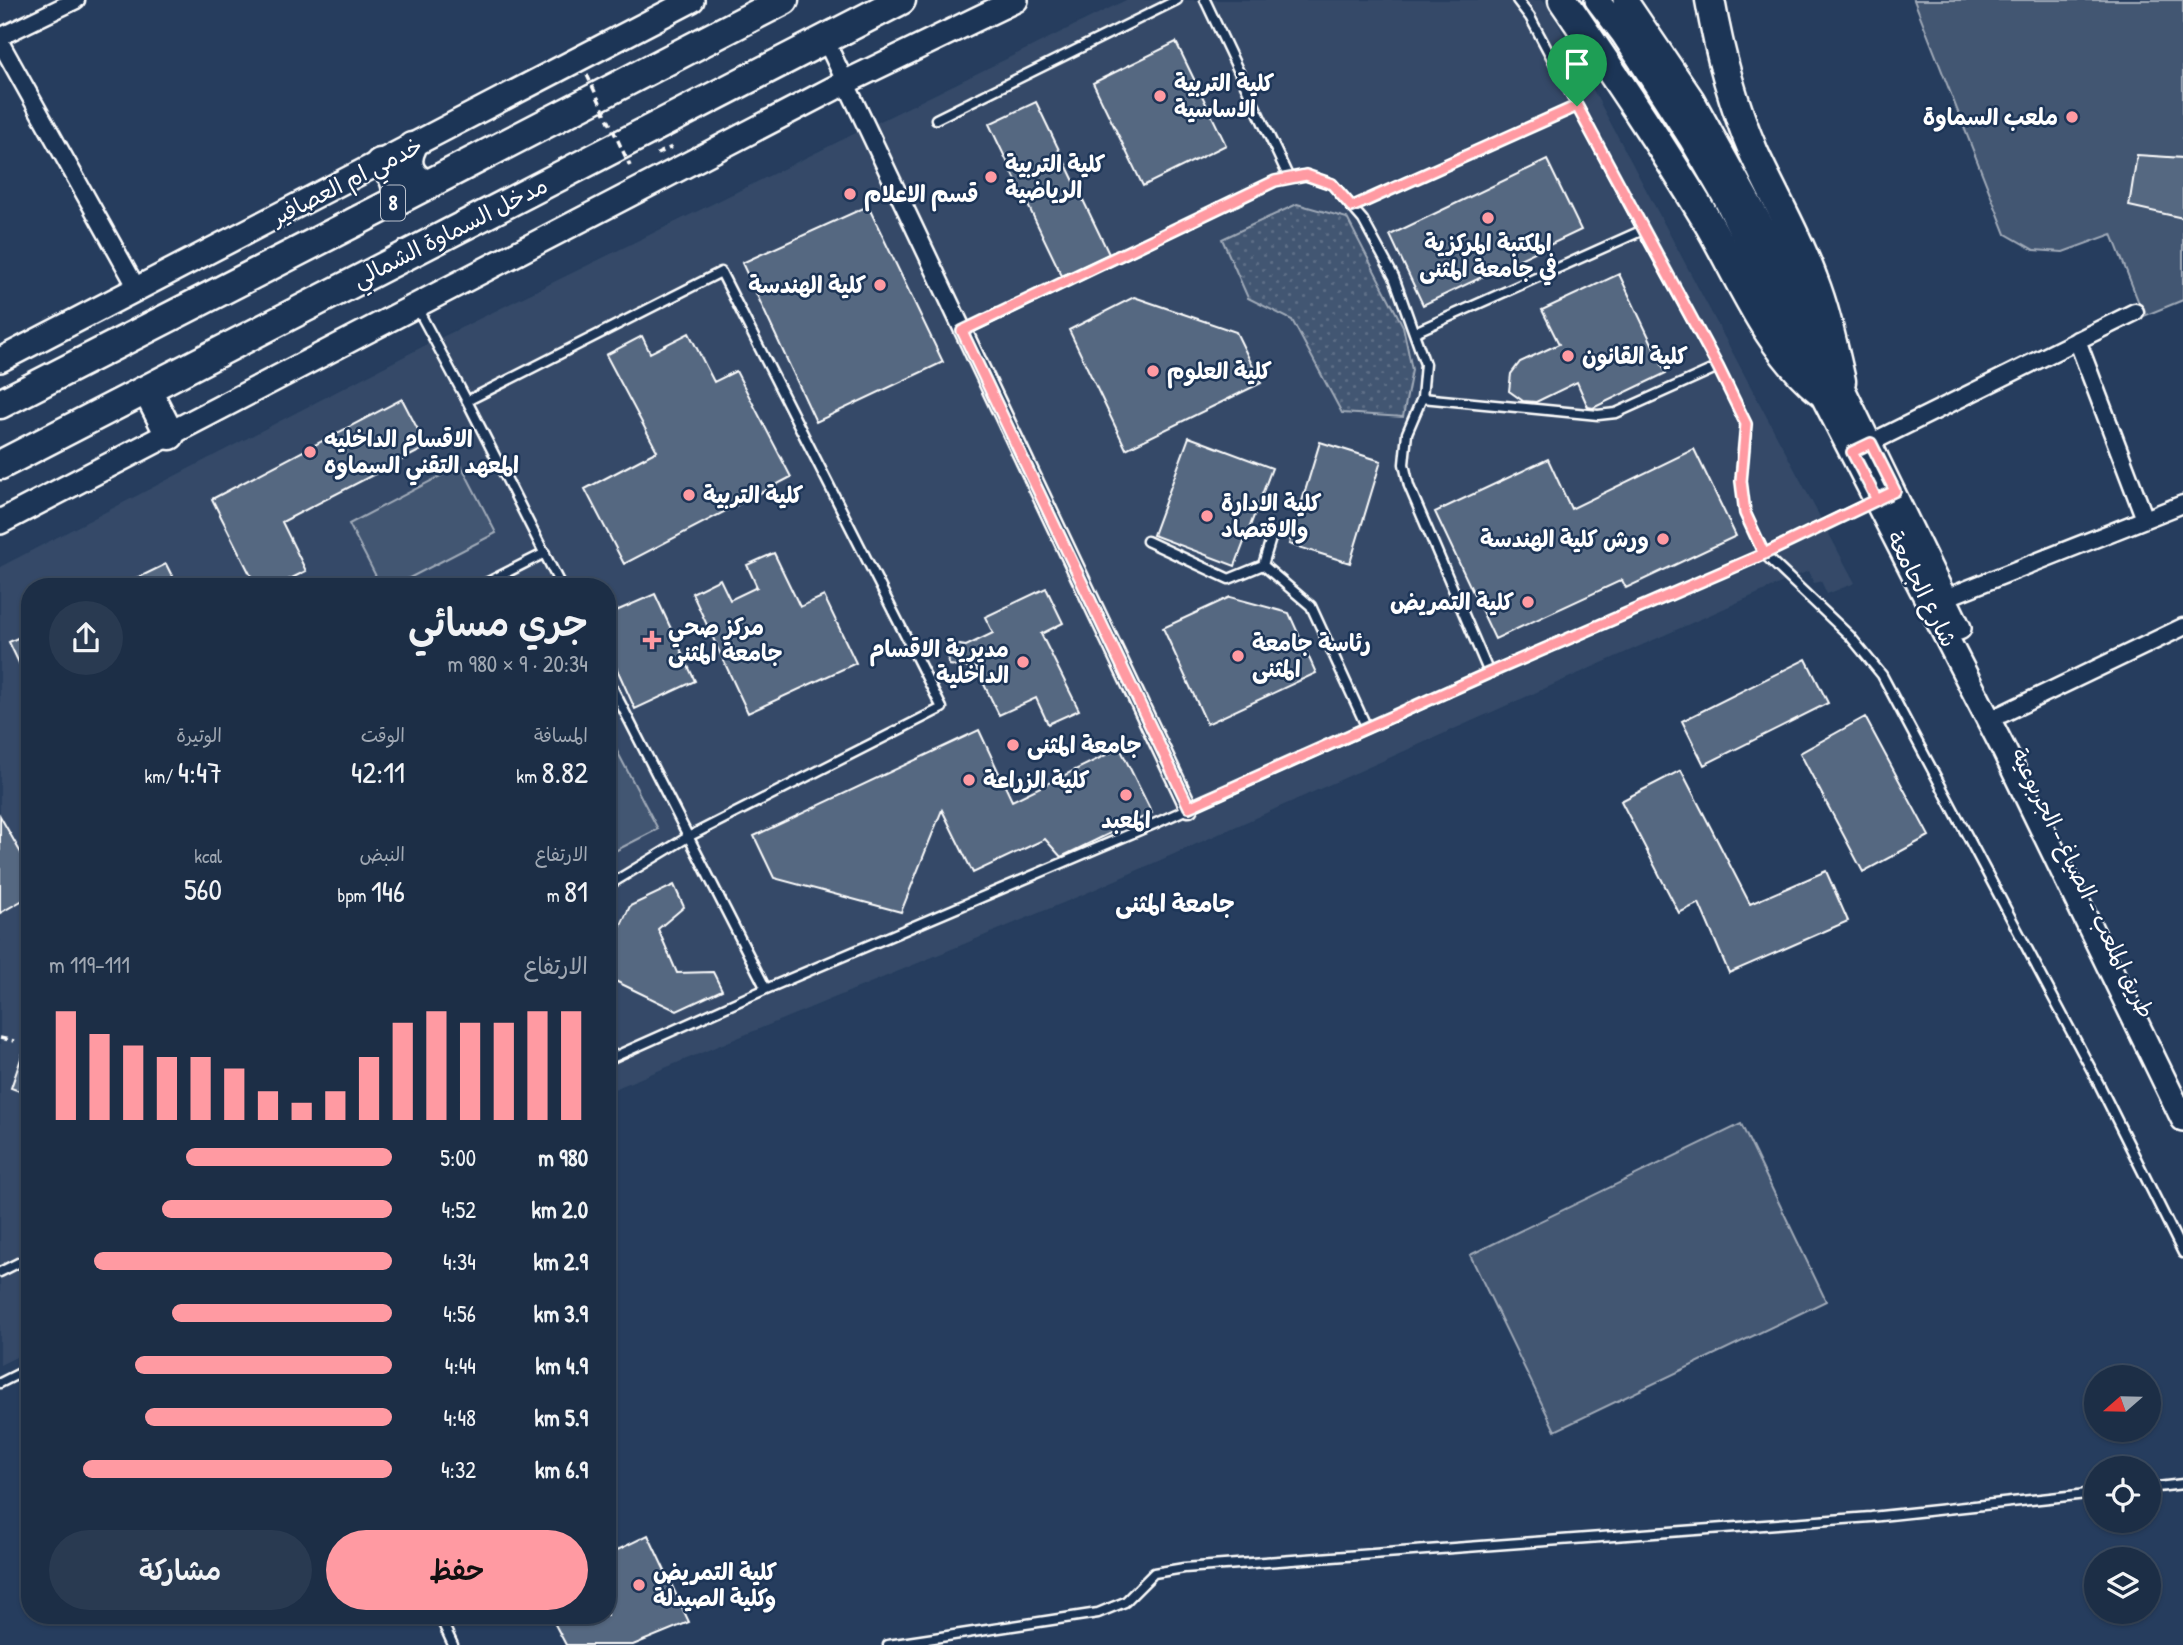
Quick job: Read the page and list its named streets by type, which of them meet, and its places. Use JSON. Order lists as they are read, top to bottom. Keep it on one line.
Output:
{"streets":{"highway":["8","مدخل السماوة الشمالي"],"main road":["خدمي ام العصافير","شارع الجامعة","طريق الملعب - الصياغ - الجربوعية"]},"crossings":[["شارع الجامعة","طريق الملعب - الصياغ - الجربوعية"]],"districts":["جامعة المثنى"],"places":{"other":["كلية التربية الاساسية","ملعب السماوة","كلية التربية الرياضية","قسم الاعلام","المكتبة المركزية في جامعة المثنى","كلية الهندسة","كلية القانون","كلية العلوم","الاقسام الداخليه المعهد التقني السماوه","كلية التربية","كلية الادارة والاقتصاد","ورش كلية الهندسة","كلية التمريض","رئاسة جامعة المثنى","مديرية الاقسام الداخلية","جامعة المثنى","كلية الزراعة","المعبد","كلية التمريض وكلية الصيدلة"],"health":["مركز صحي جامعة المثنى"]},"north":"left","page":{"heading":["جري مسائي","20:34 · 9 × 980 m"],"stats":[["المسافة","8.82 km"],["الوقت","42:11"],["الوتيرة","4:47 /km"],["الارتفاع","81 m"],["النبض","146 bpm"],["kcal","560"]],"chart":["الارتفاع","111–119 m"],"list":[{"name":"980 m","note":"5:00"},{"name":"2.0 km","note":"4:52"},{"name":"2.9 km","note":"4:34"},{"name":"3.9 km","note":"4:56"},{"name":"4.9 km","note":"4:44"},{"name":"5.9 km","note":"4:48"},{"name":"6.9 km","note":"4:32"}],"buttons":["حفظ","مشاركة"]}}
